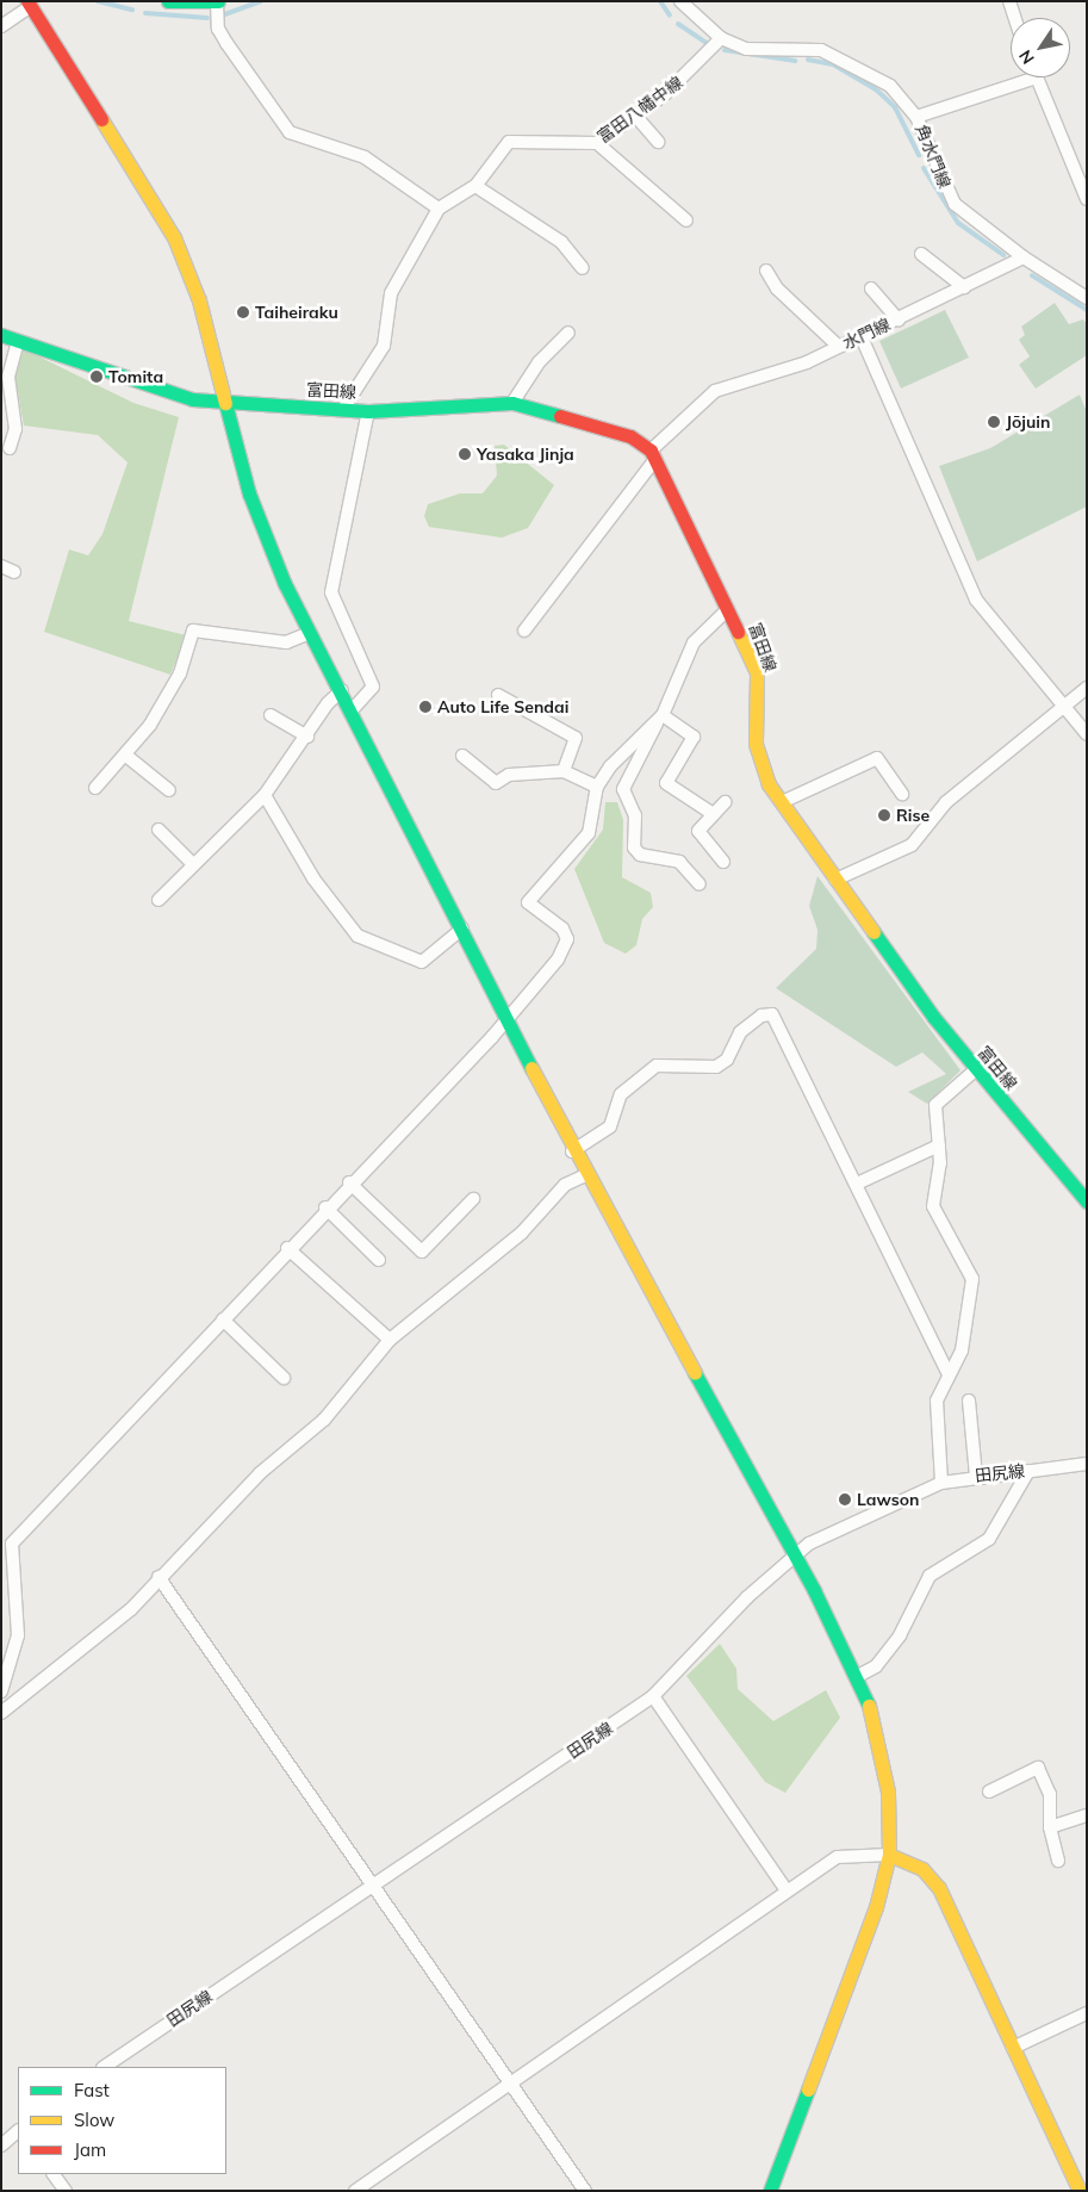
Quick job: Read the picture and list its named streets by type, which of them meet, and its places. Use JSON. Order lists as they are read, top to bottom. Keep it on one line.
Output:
{"streets":{"street":["富田八幡中線","角水門線","水門線","富田線","田尻線"]},"crossings":[["富田八幡中線","角水門線"],["富田八幡中線","富田線"],["角水門線","水門線"],["水門線","富田線"]],"places":["Taiheiraku","Tomita","Jōjuin","Yasaka Jinja","Auto Life Sendai","Rise","Lawson"],"legend":["Fast","Slow","Jam"],"north":"bottom left"}
